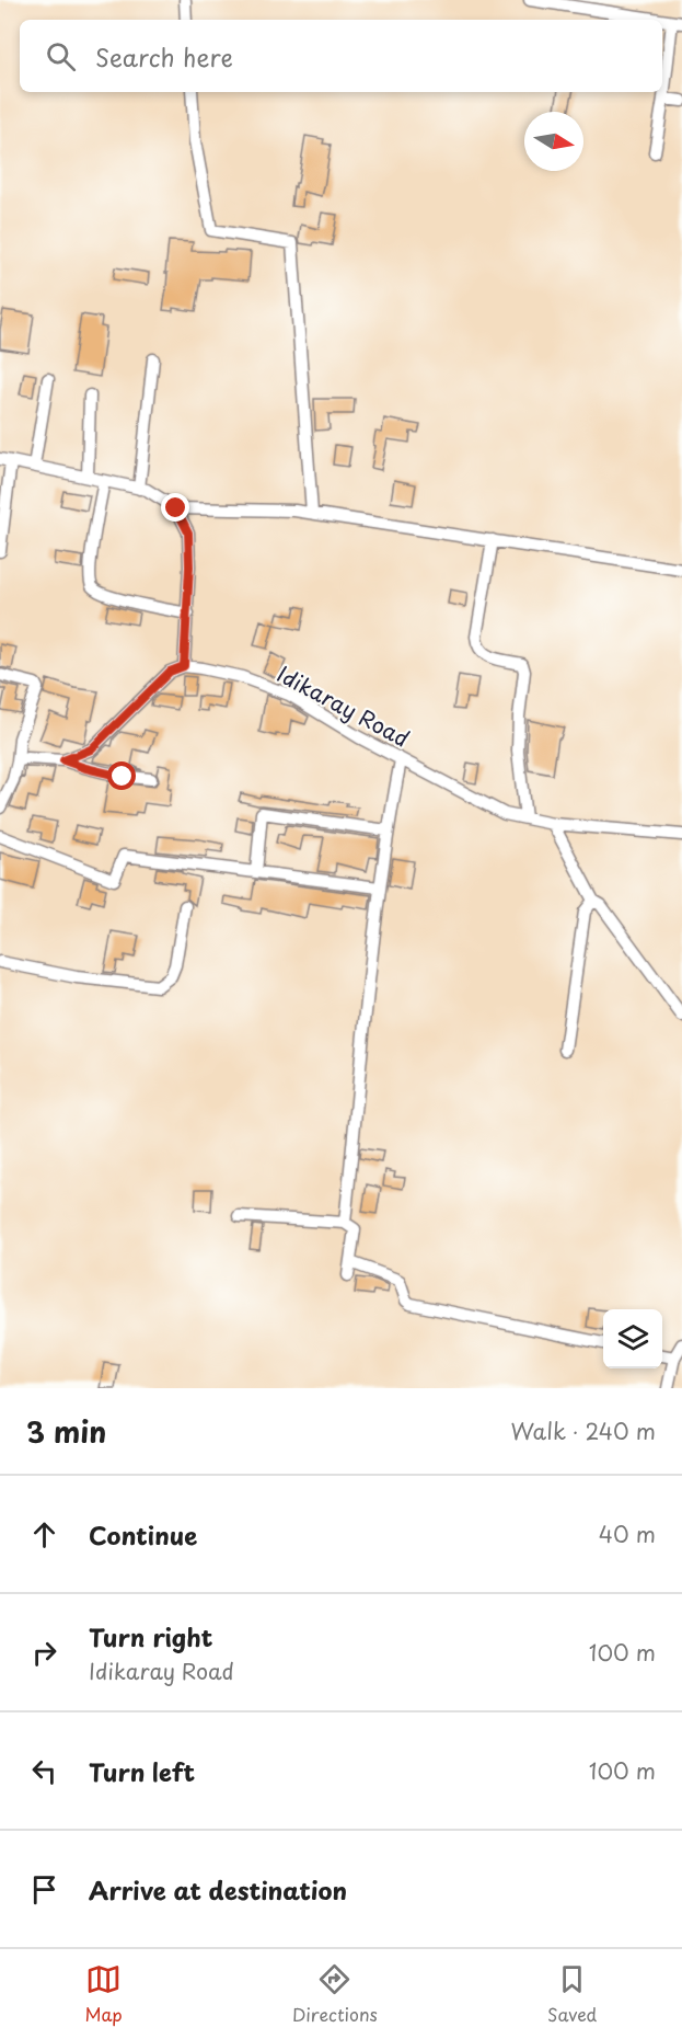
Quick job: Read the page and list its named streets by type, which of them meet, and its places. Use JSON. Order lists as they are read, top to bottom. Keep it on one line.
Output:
{"streets":{"street":["Idikaray Road"]},"north":"right","page":{"search":"Search here","heading":["3 min","Walk · 240 m"],"list":[["Continue","40 m"],["Turn right","Idikaray Road","100 m"],["Turn left","100 m"],"Arrive at destination"],"nav":["Map","Directions","Saved"]}}
